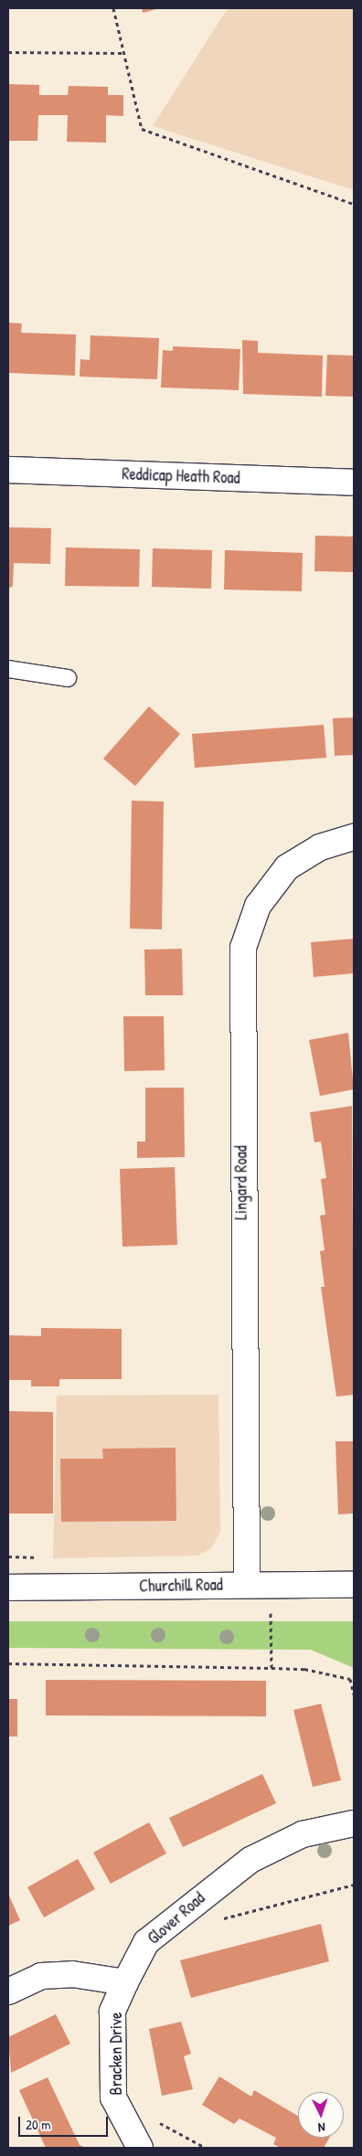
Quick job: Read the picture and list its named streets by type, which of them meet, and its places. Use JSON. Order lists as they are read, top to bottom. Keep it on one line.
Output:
{"streets":{"street":["Reddicap Heath Road","Lingard Road","Churchill Road","Glover Road","Bracken Drive"]},"crossings":[["Lingard Road","Churchill Road"],["Glover Road","Bracken Drive"]],"scale_bar":"20 m","north":"bottom"}
